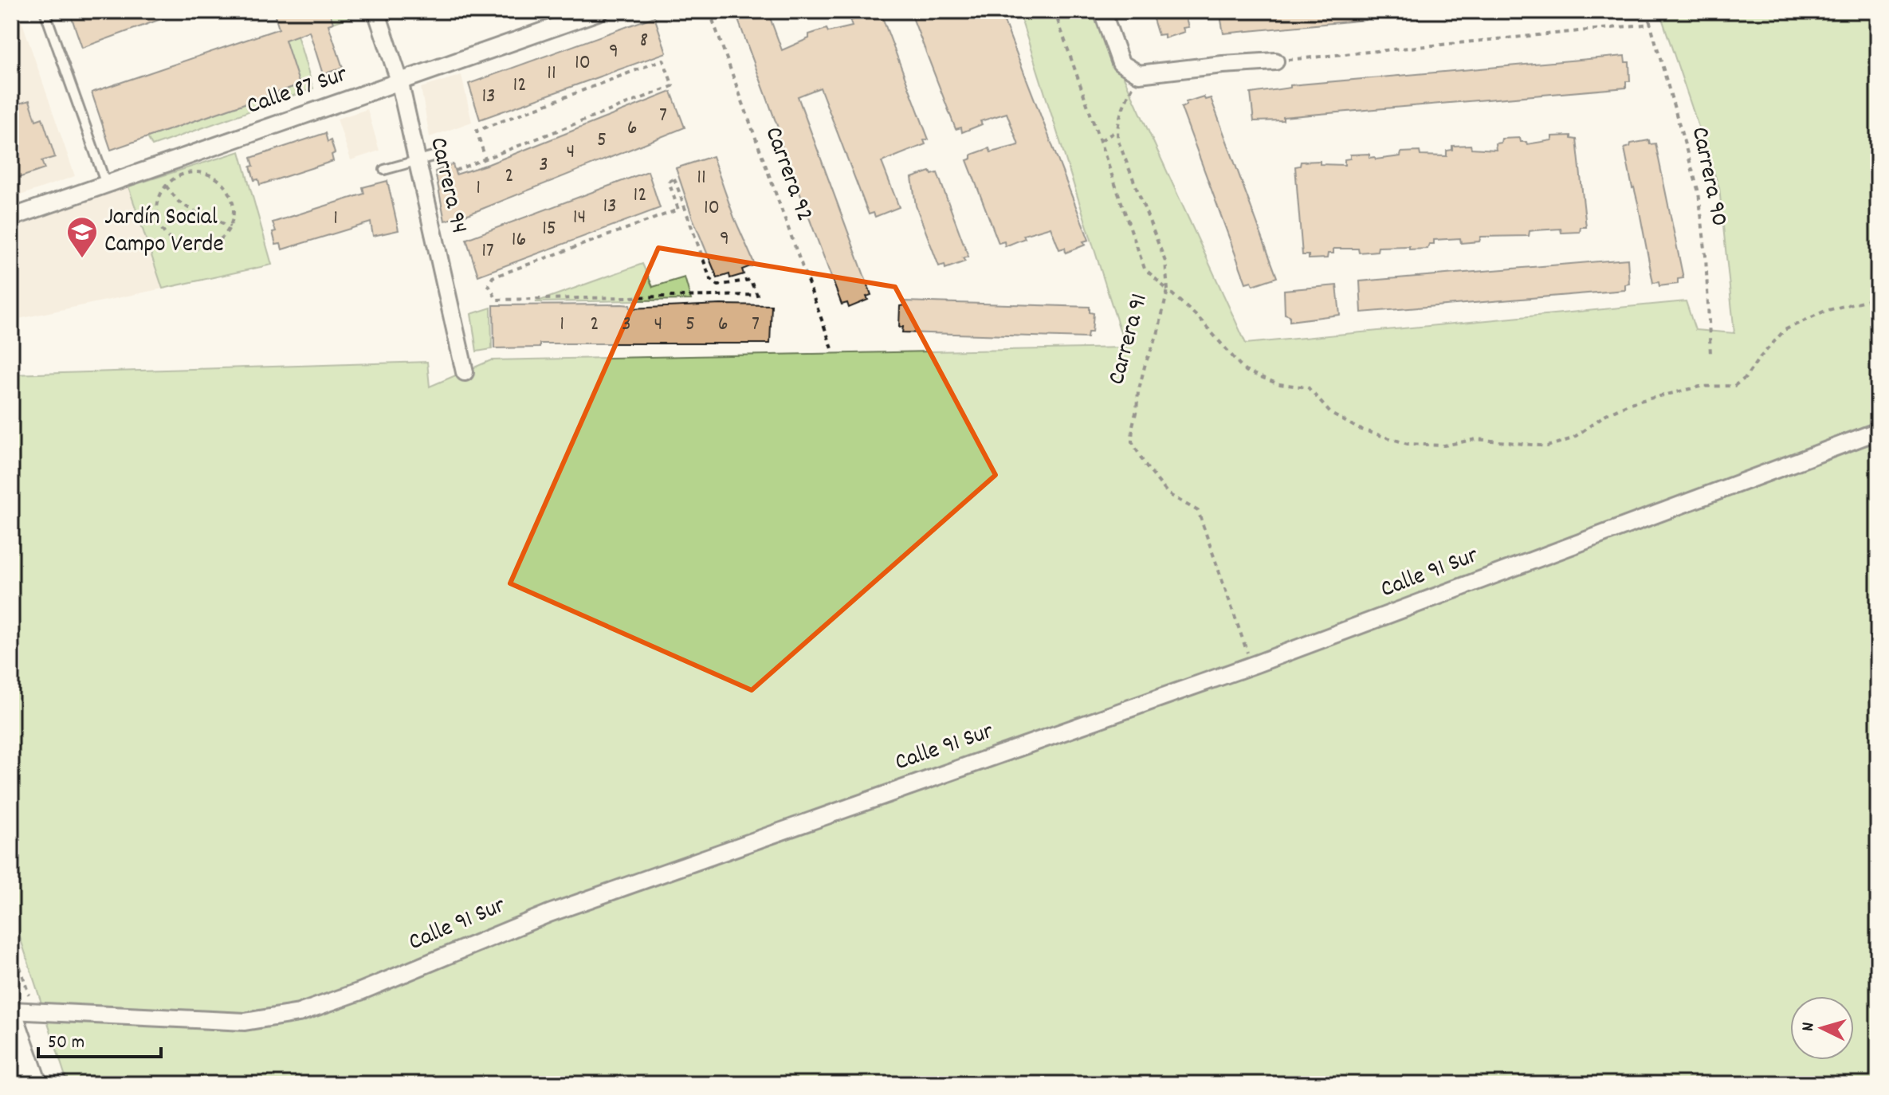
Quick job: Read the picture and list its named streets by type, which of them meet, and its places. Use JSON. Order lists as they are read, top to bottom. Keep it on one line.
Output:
{"streets":{"street":["Calle 87 Sur","Carrera 94","Calle 91 Sur"],"path":["Carrera 92","Carrera 90","Carrera 91"]},"crossings":[["Calle 87 Sur","Carrera 94"],["Carrera 91","Calle 91 Sur"]],"places":{"school or university":["Jardín Social Campo Verde"]},"house_numbers":["8","9","10","11","12","13","7","6","5","4","3","2","11","1","12","13","10","14","1","15","9","16","17","1","2","3","4","5","6","7"],"scale_bar":"50 m","north":"left"}
